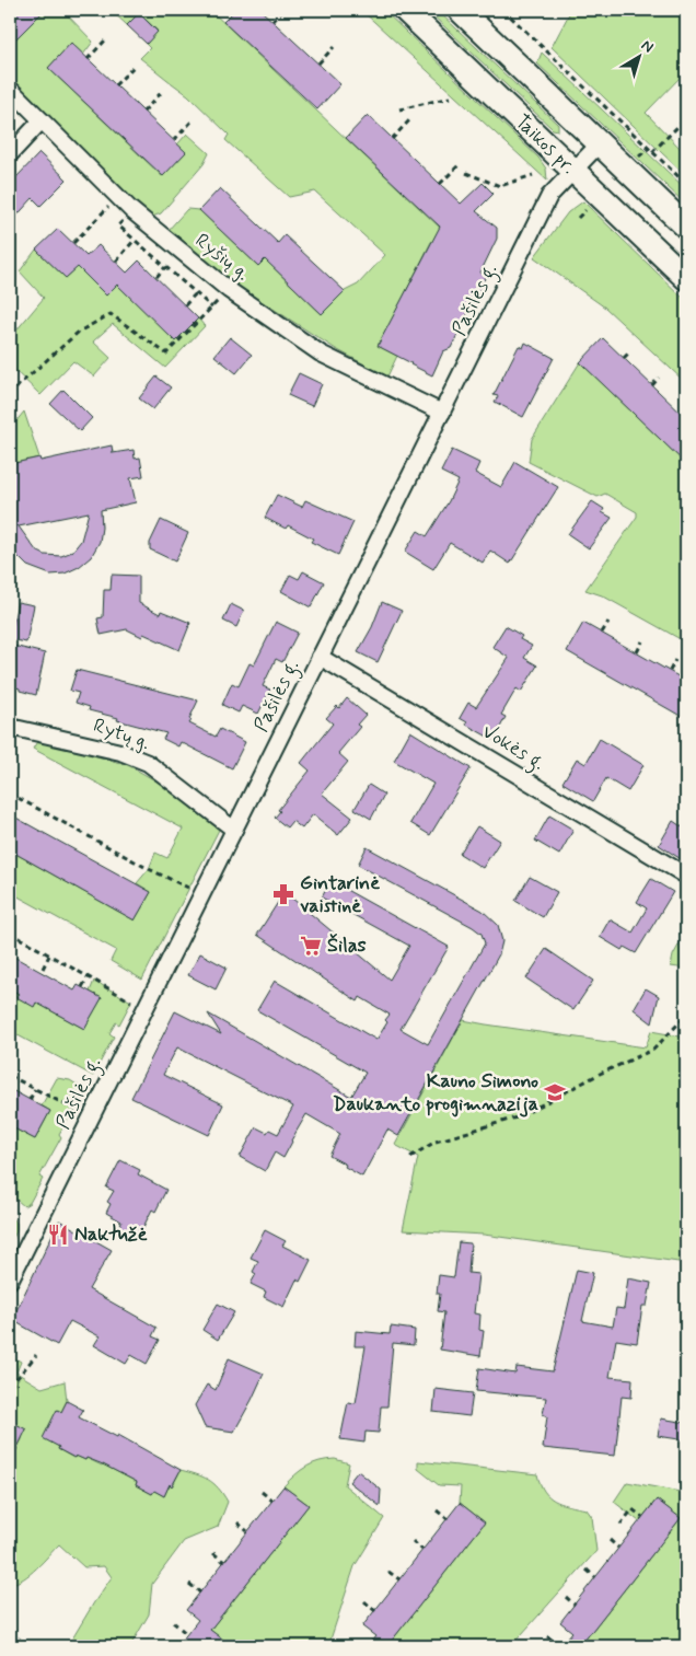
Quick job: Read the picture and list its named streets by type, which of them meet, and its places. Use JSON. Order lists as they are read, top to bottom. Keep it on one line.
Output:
{"streets":{"main road":["Taikos pr."],"street":["Ryšių g.","Pašilės g.","Rytų g.","Vokės g."]},"crossings":[["Taikos pr.","Pašilės g."],["Ryšių g.","Pašilės g."],["Pašilės g.","Rytų g."],["Pašilės g.","Vokės g."]],"places":{"pharmacy":["Gintarinė vaistinė"],"supermarket":["Šilas"],"school or university":["Kauno Simono Daukanto progimnazija"],"restaurant":["Naktužė"]},"north":"top right"}
